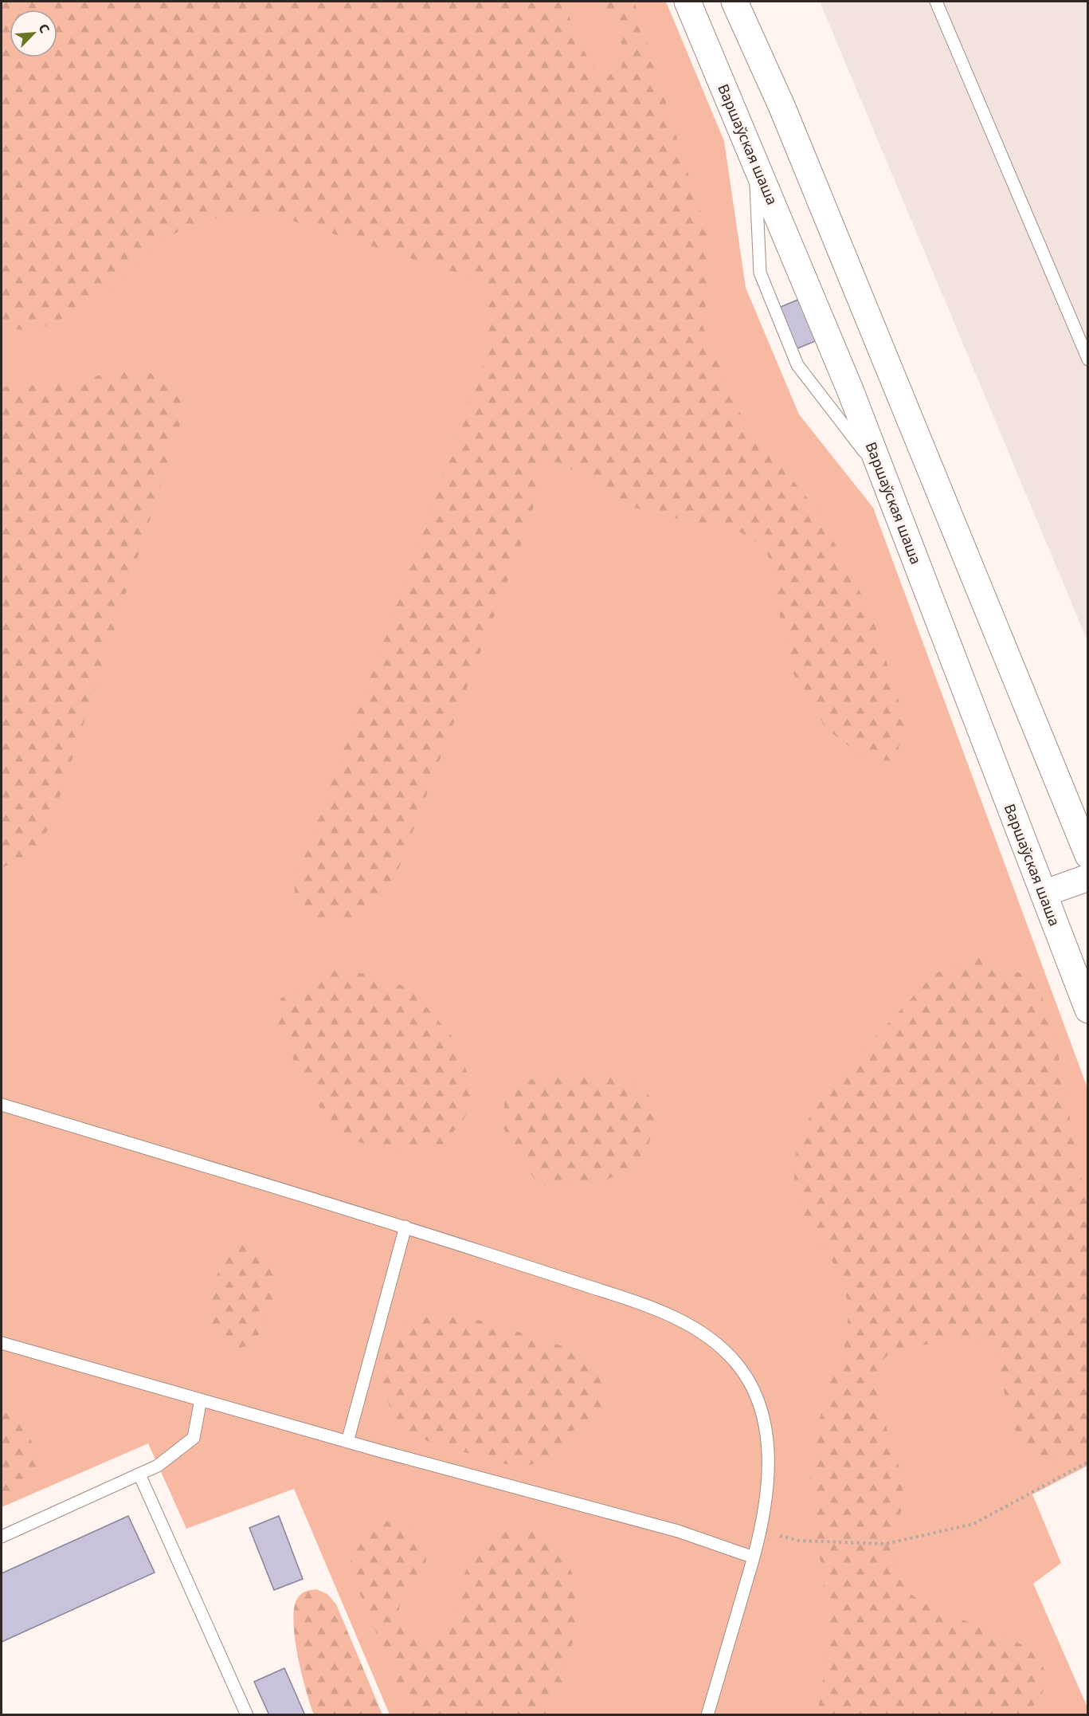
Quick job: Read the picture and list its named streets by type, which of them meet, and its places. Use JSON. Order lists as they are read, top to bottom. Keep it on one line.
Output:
{"streets":{"highway":["Варшаўская шаша"]},"north":"top right"}
